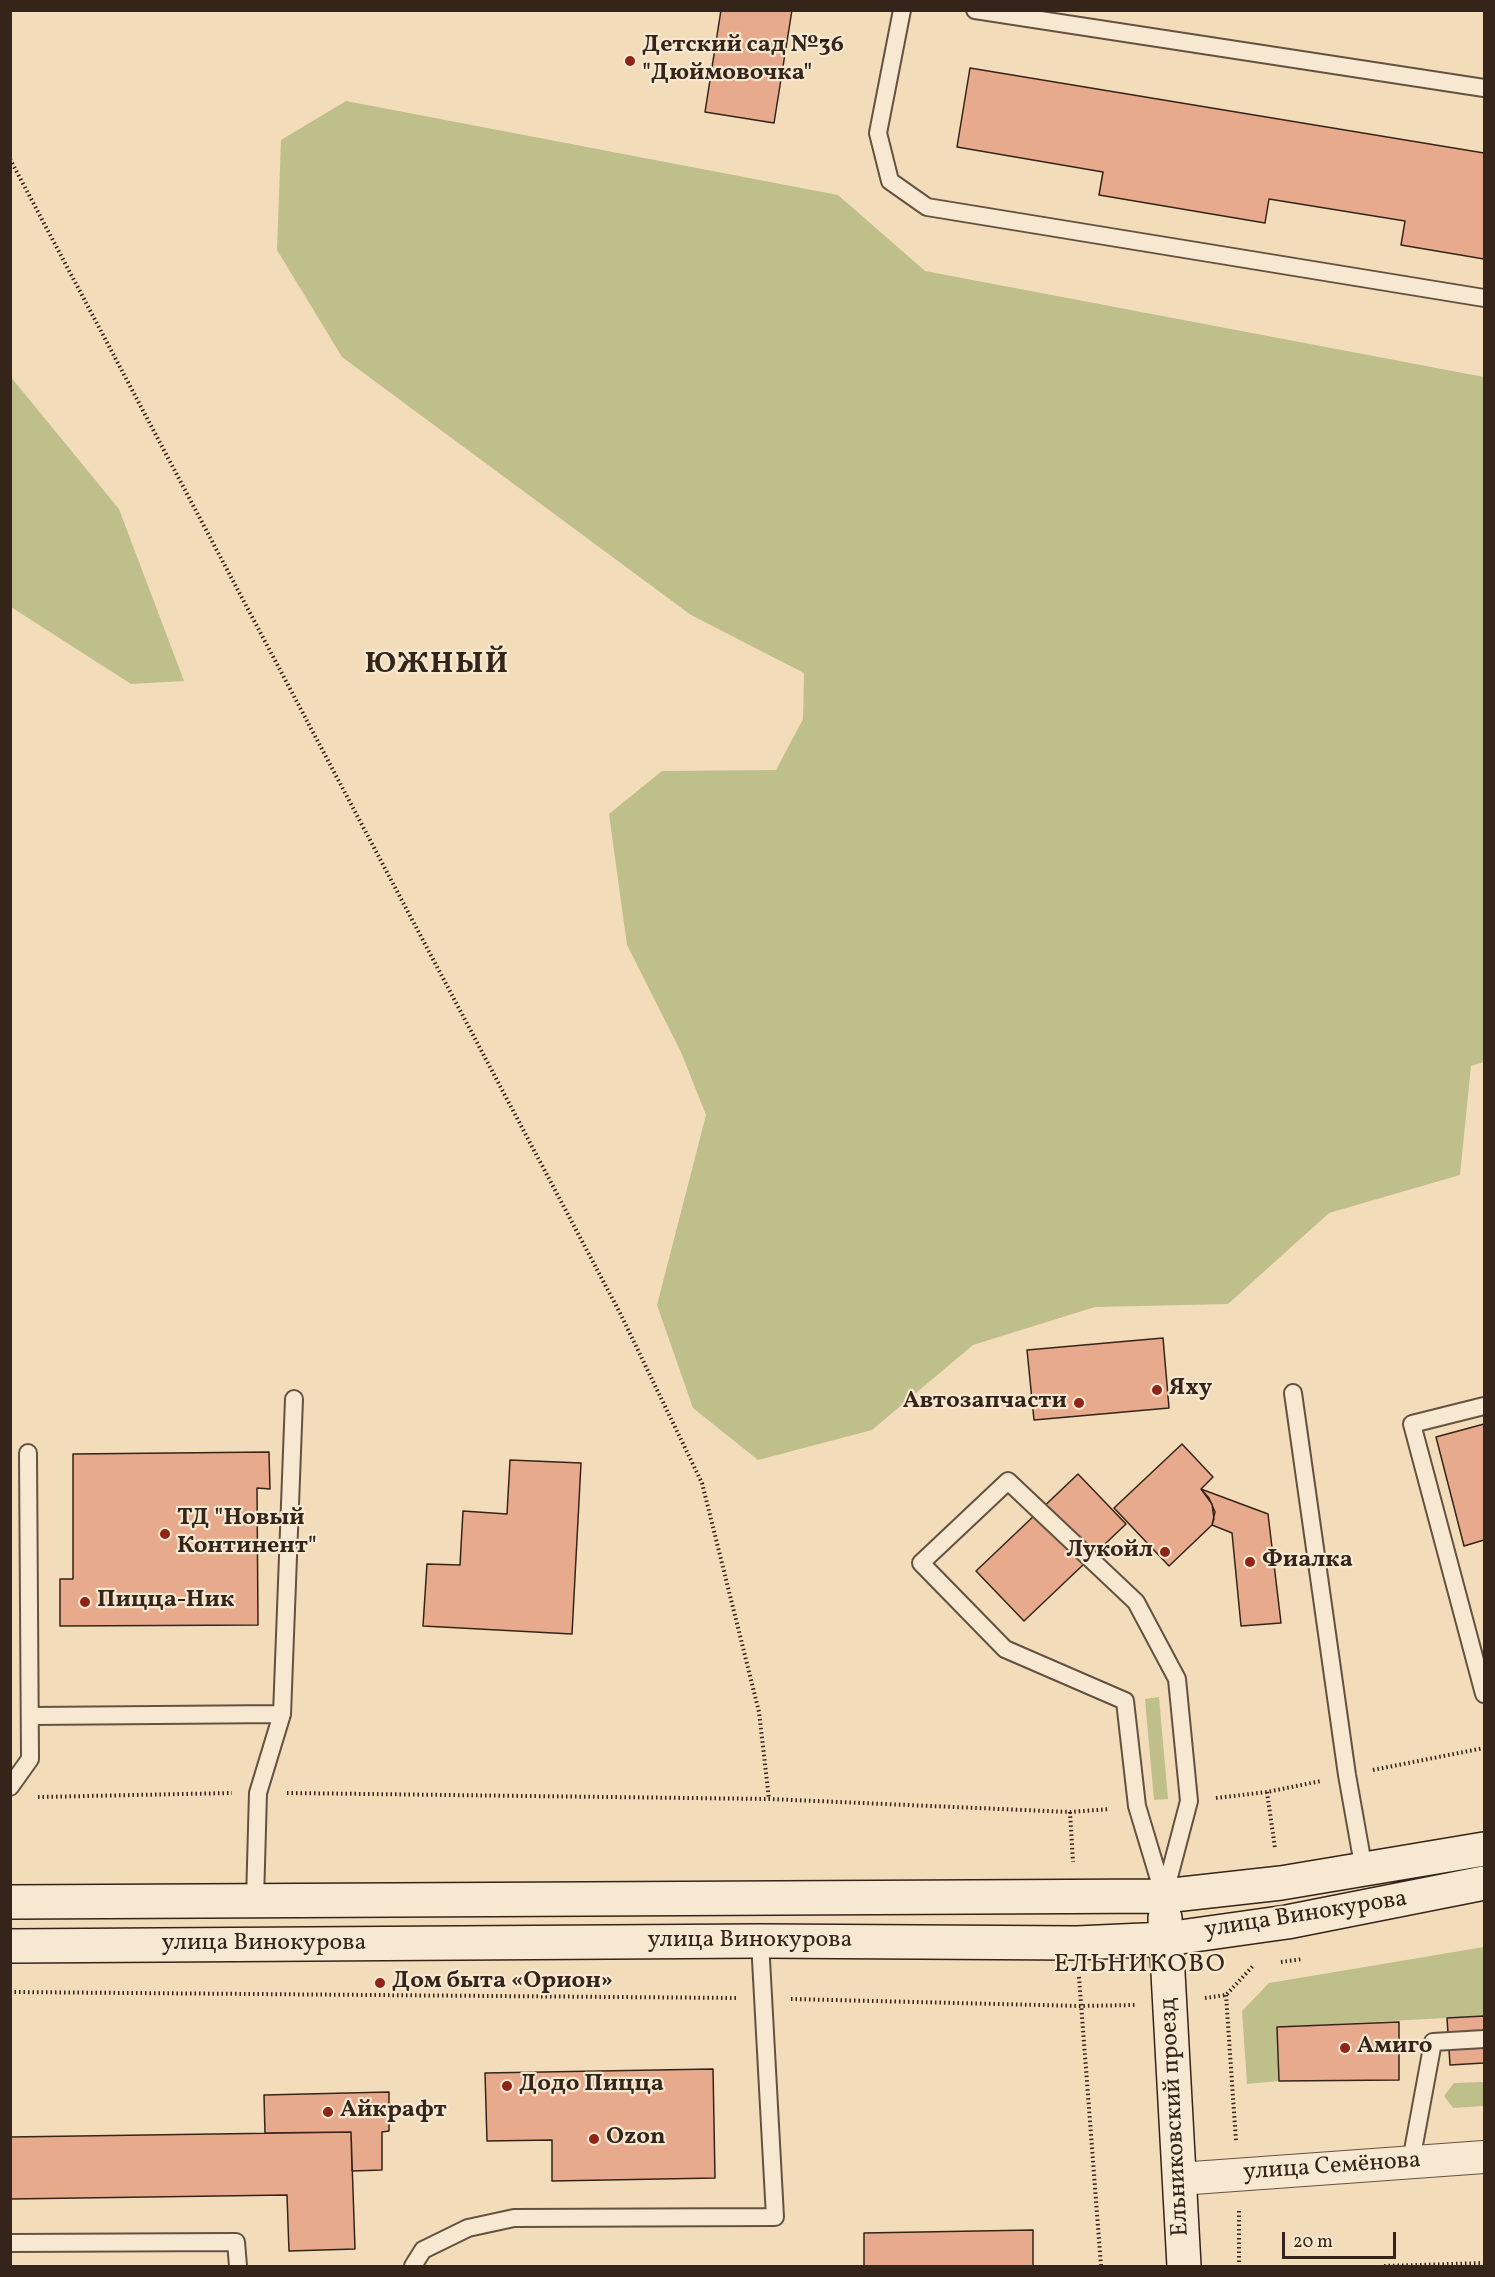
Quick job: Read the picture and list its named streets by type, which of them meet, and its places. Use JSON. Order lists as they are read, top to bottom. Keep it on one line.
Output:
{"streets":{"main road":["улица Винокурова","Ельниковский проезд"],"street":["улица Семёнова"]},"crossings":[["улица Винокурова","Ельниковский проезд"],["Ельниковский проезд","улица Семёнова"]],"districts":["ЮЖНЫЙ","ЕЛЬНИКОВО"],"places":["Детский сад №36 \"Дюймовочка\"","Яху","Автозапчасти","ТД \"Новый Континент\"","Лукойл","Фиалка","Пицца-Ник","Дом быта «Орион»","Амиго","Додо Пицца","Айкрафт","Ozon"],"scale_bar":"20 m"}
